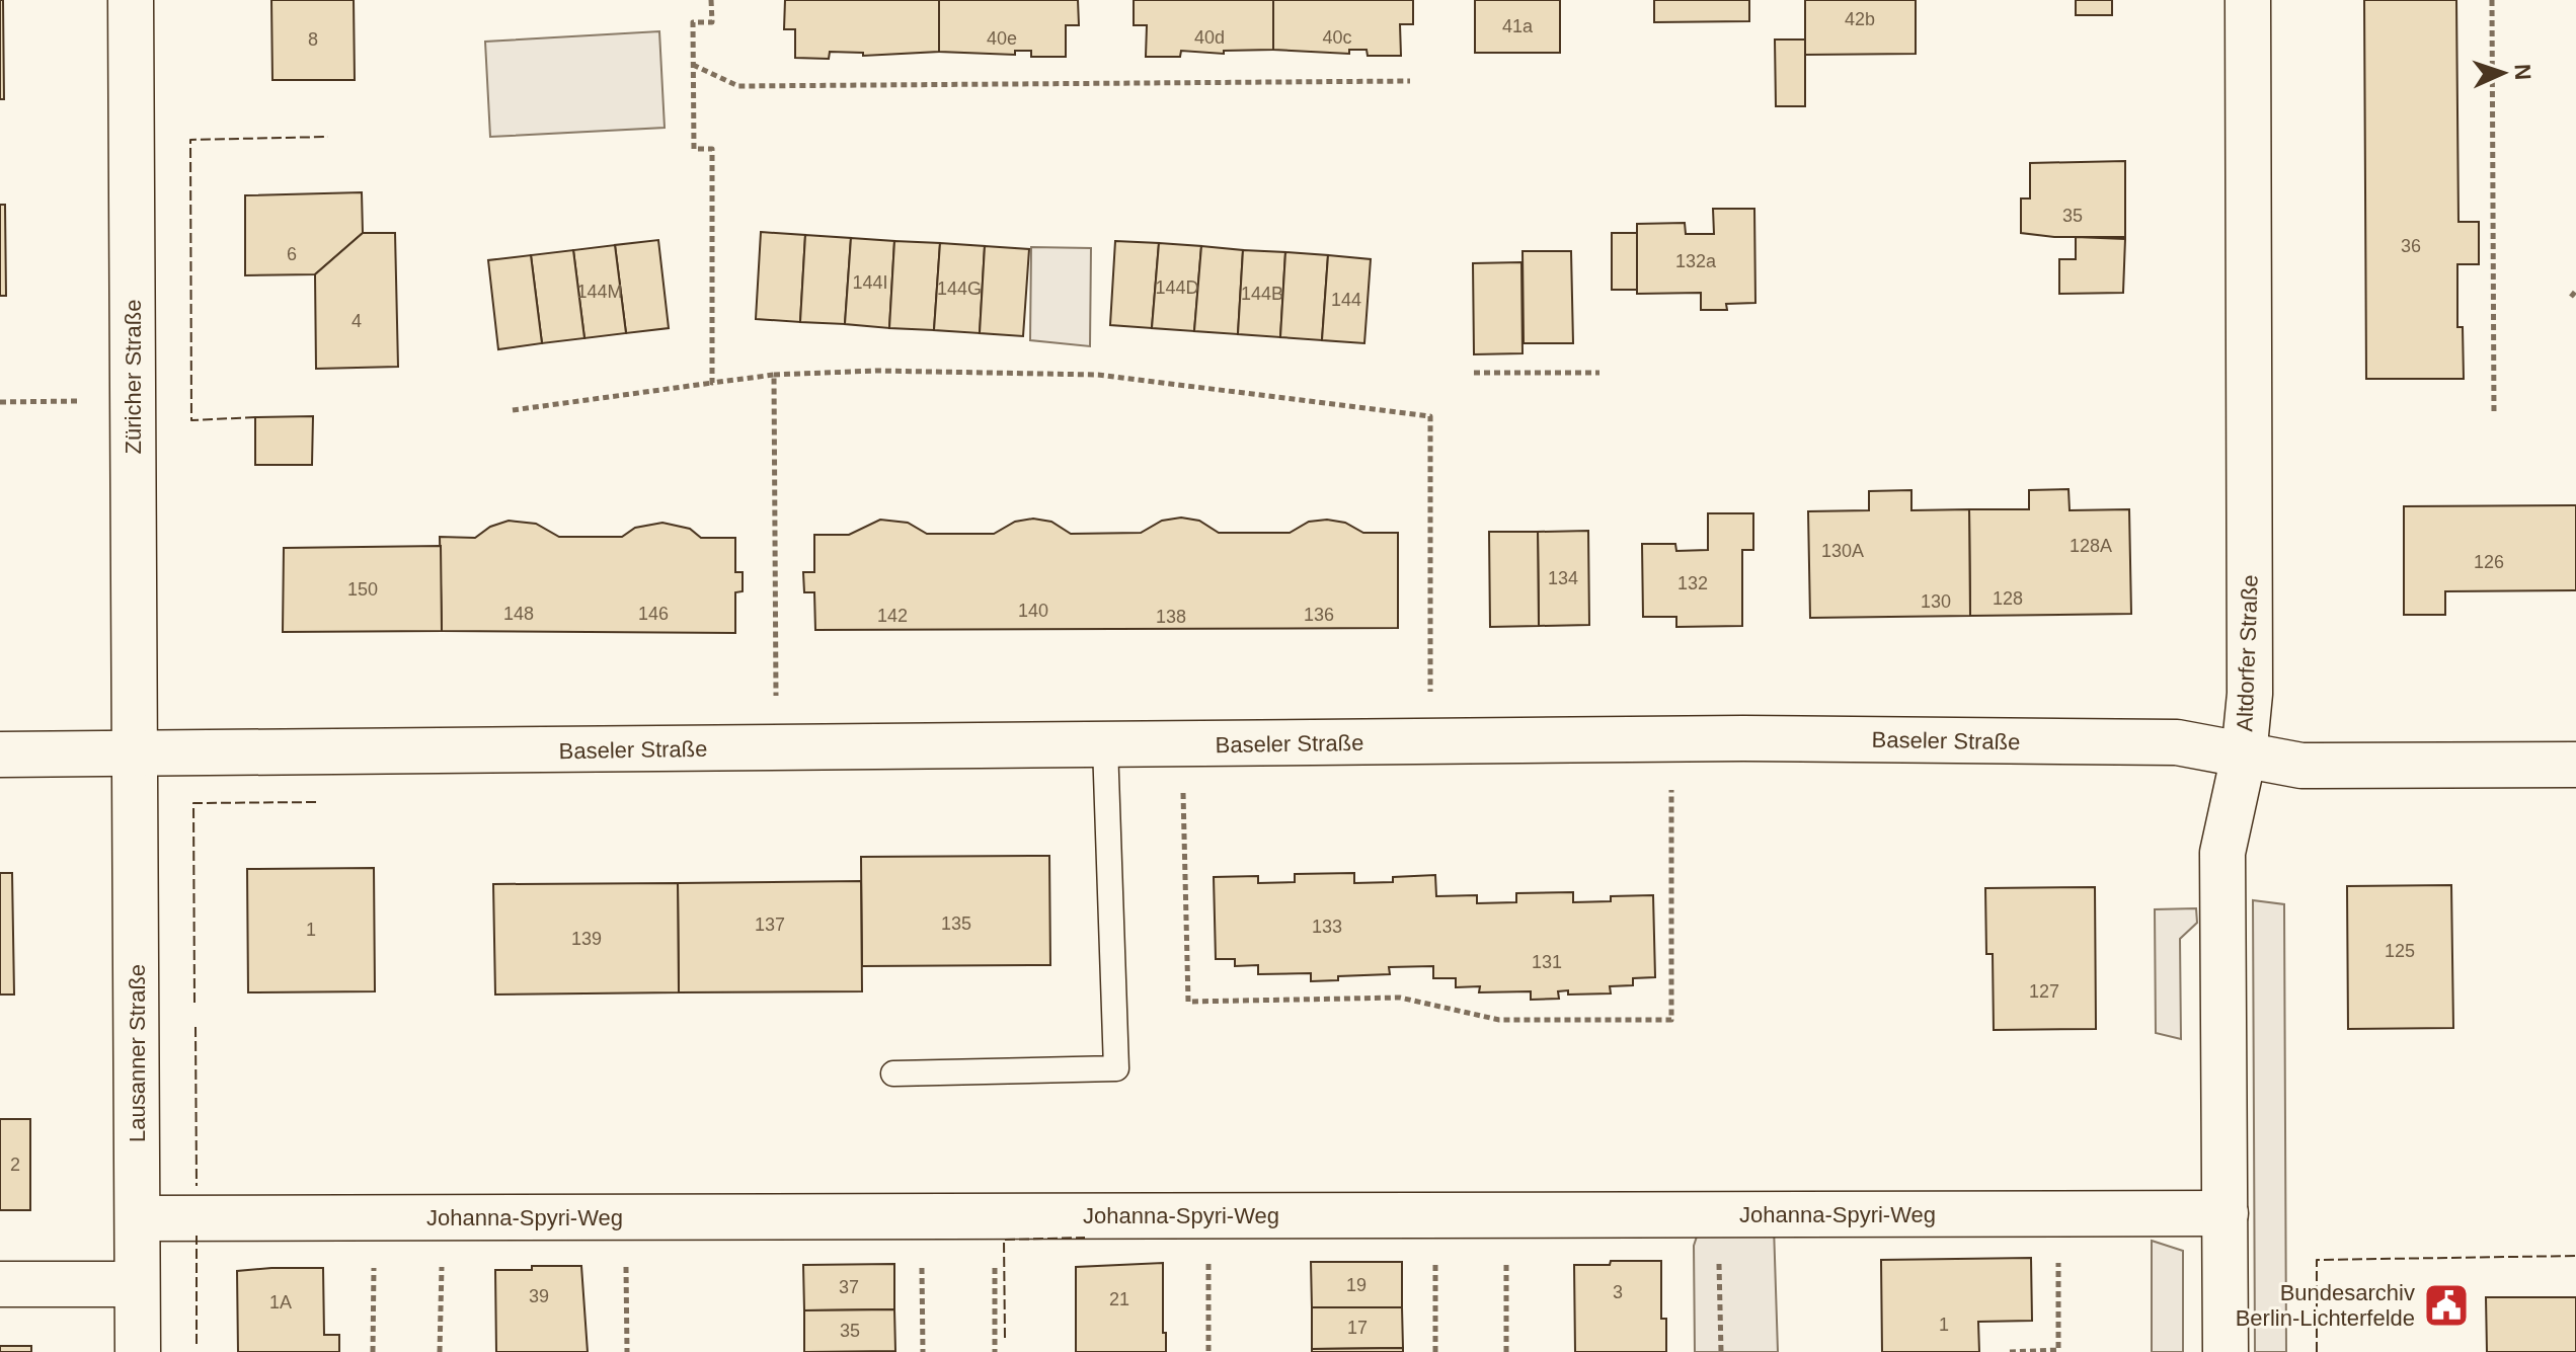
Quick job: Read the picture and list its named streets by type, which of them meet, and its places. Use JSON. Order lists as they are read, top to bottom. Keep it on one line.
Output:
{"streets":{"street":["Züricher Straße","Altdorfer Straße","Baseler Straße","Lausanner Straße","Johanna-Spyri-Weg"]},"crossings":[["Züricher Straße","Baseler Straße"],["Züricher Straße","Lausanner Straße"],["Altdorfer Straße","Baseler Straße"],["Altdorfer Straße","Johanna-Spyri-Weg"],["Baseler Straße","Lausanner Straße"],["Lausanner Straße","Johanna-Spyri-Weg"]],"places":{"public building":["Bundesarchiv Berlin-Lichterfelde"]},"house_numbers":["42b","41a","40d","40c","40e","8","35","36","6","132a","144I","144D","144G","144M","144B","144","4","128A","130A","126","134","132","150","128","130","140","148","146","136","142","138","135","137","133","1","139","125","131","127","2","19","37","3","39","21","1A","1","17","35"],"north":"right"}
